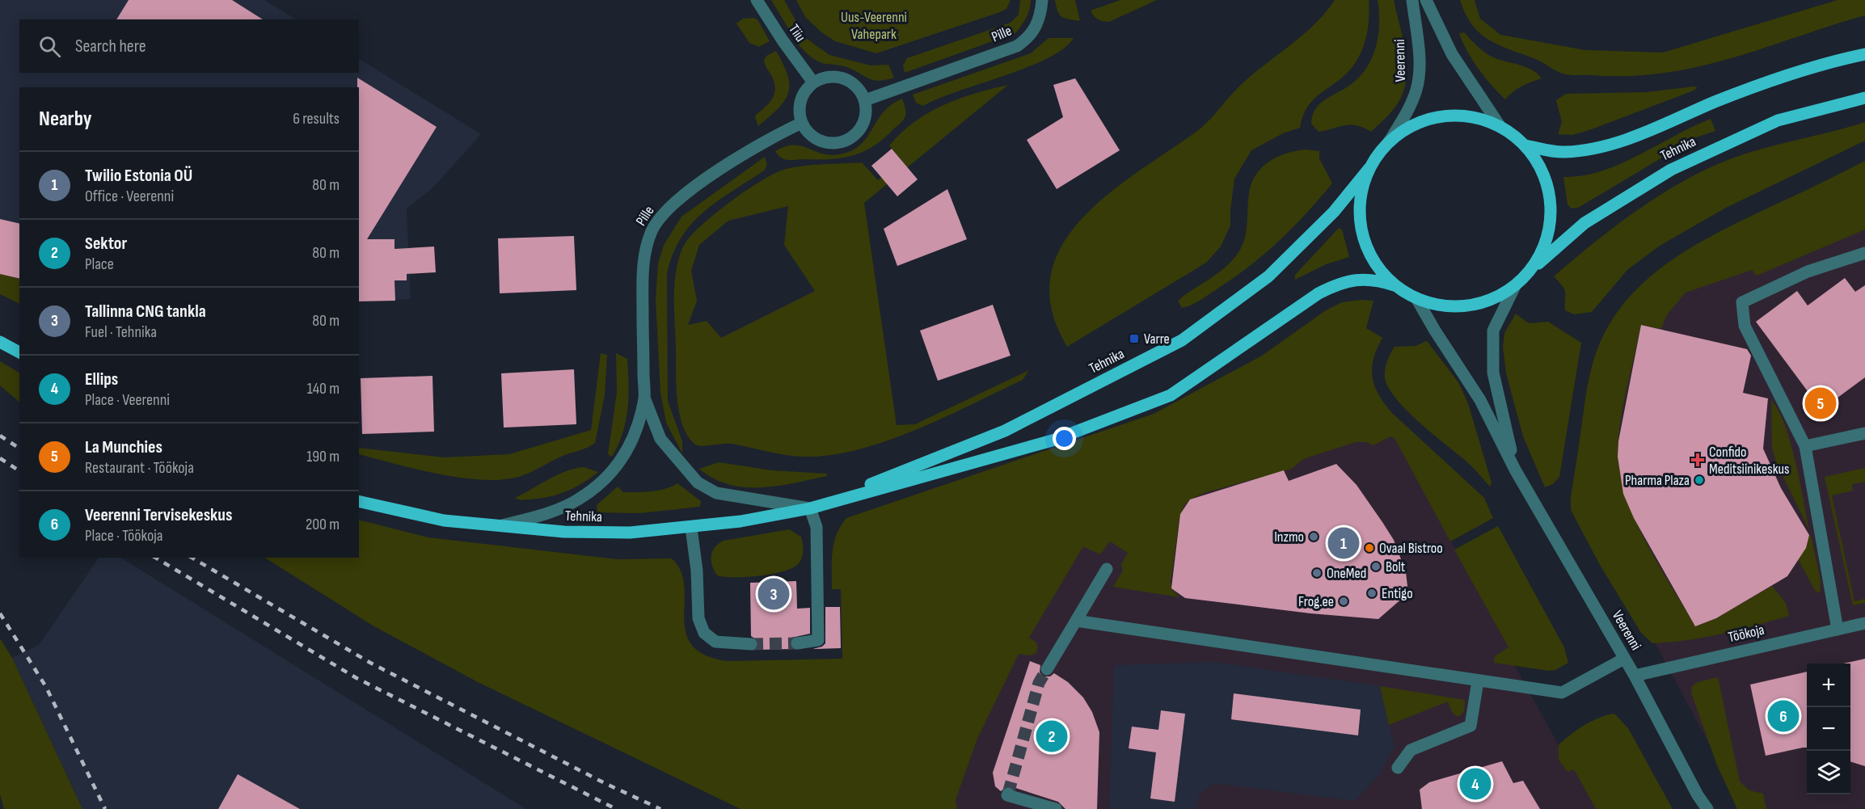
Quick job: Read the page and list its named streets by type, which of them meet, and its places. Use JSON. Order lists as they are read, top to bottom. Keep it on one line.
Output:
{"streets":{"main road":["Tehnika"],"street":["Tiiu","Pille","Veerenni","Töökoja"]},"crossings":[["Tiiu","Pille"],["Pille","Tehnika"],["Veerenni","Tehnika"],["Veerenni","Töökoja"]],"parks":["Uus-Veerenni Vahepark"],"places":{"transit":["Varre"],"health":["Confido Meditsiinikeskus"],"other":["Pharma Plaza","Inzmo","Ovaal Bistroo","Bolt","OneMed","Entigo","Frog.ee"]},"page":{"search":"Search here","heading":["Nearby","6 results"],"list":[{"mark":"1","name":"Twilio Estonia OÜ","note":"Office · Veerenni","value":"80 m"},{"mark":"2","name":"Sektor","note":"Place","value":"80 m"},{"mark":"3","name":"Tallinna CNG tankla","note":"Fuel · Tehnika","value":"80 m"},{"mark":"4","name":"Ellips","note":"Place · Veerenni","value":"140 m"},{"mark":"5","name":"La Munchies","note":"Restaurant · Töökoja","value":"190 m"},{"mark":"6","name":"Veerenni Tervisekeskus","note":"Place · Töökoja","value":"200 m"}],"pins":["5","1","3","6","2","4"],"map_buttons":["+","−"]}}
